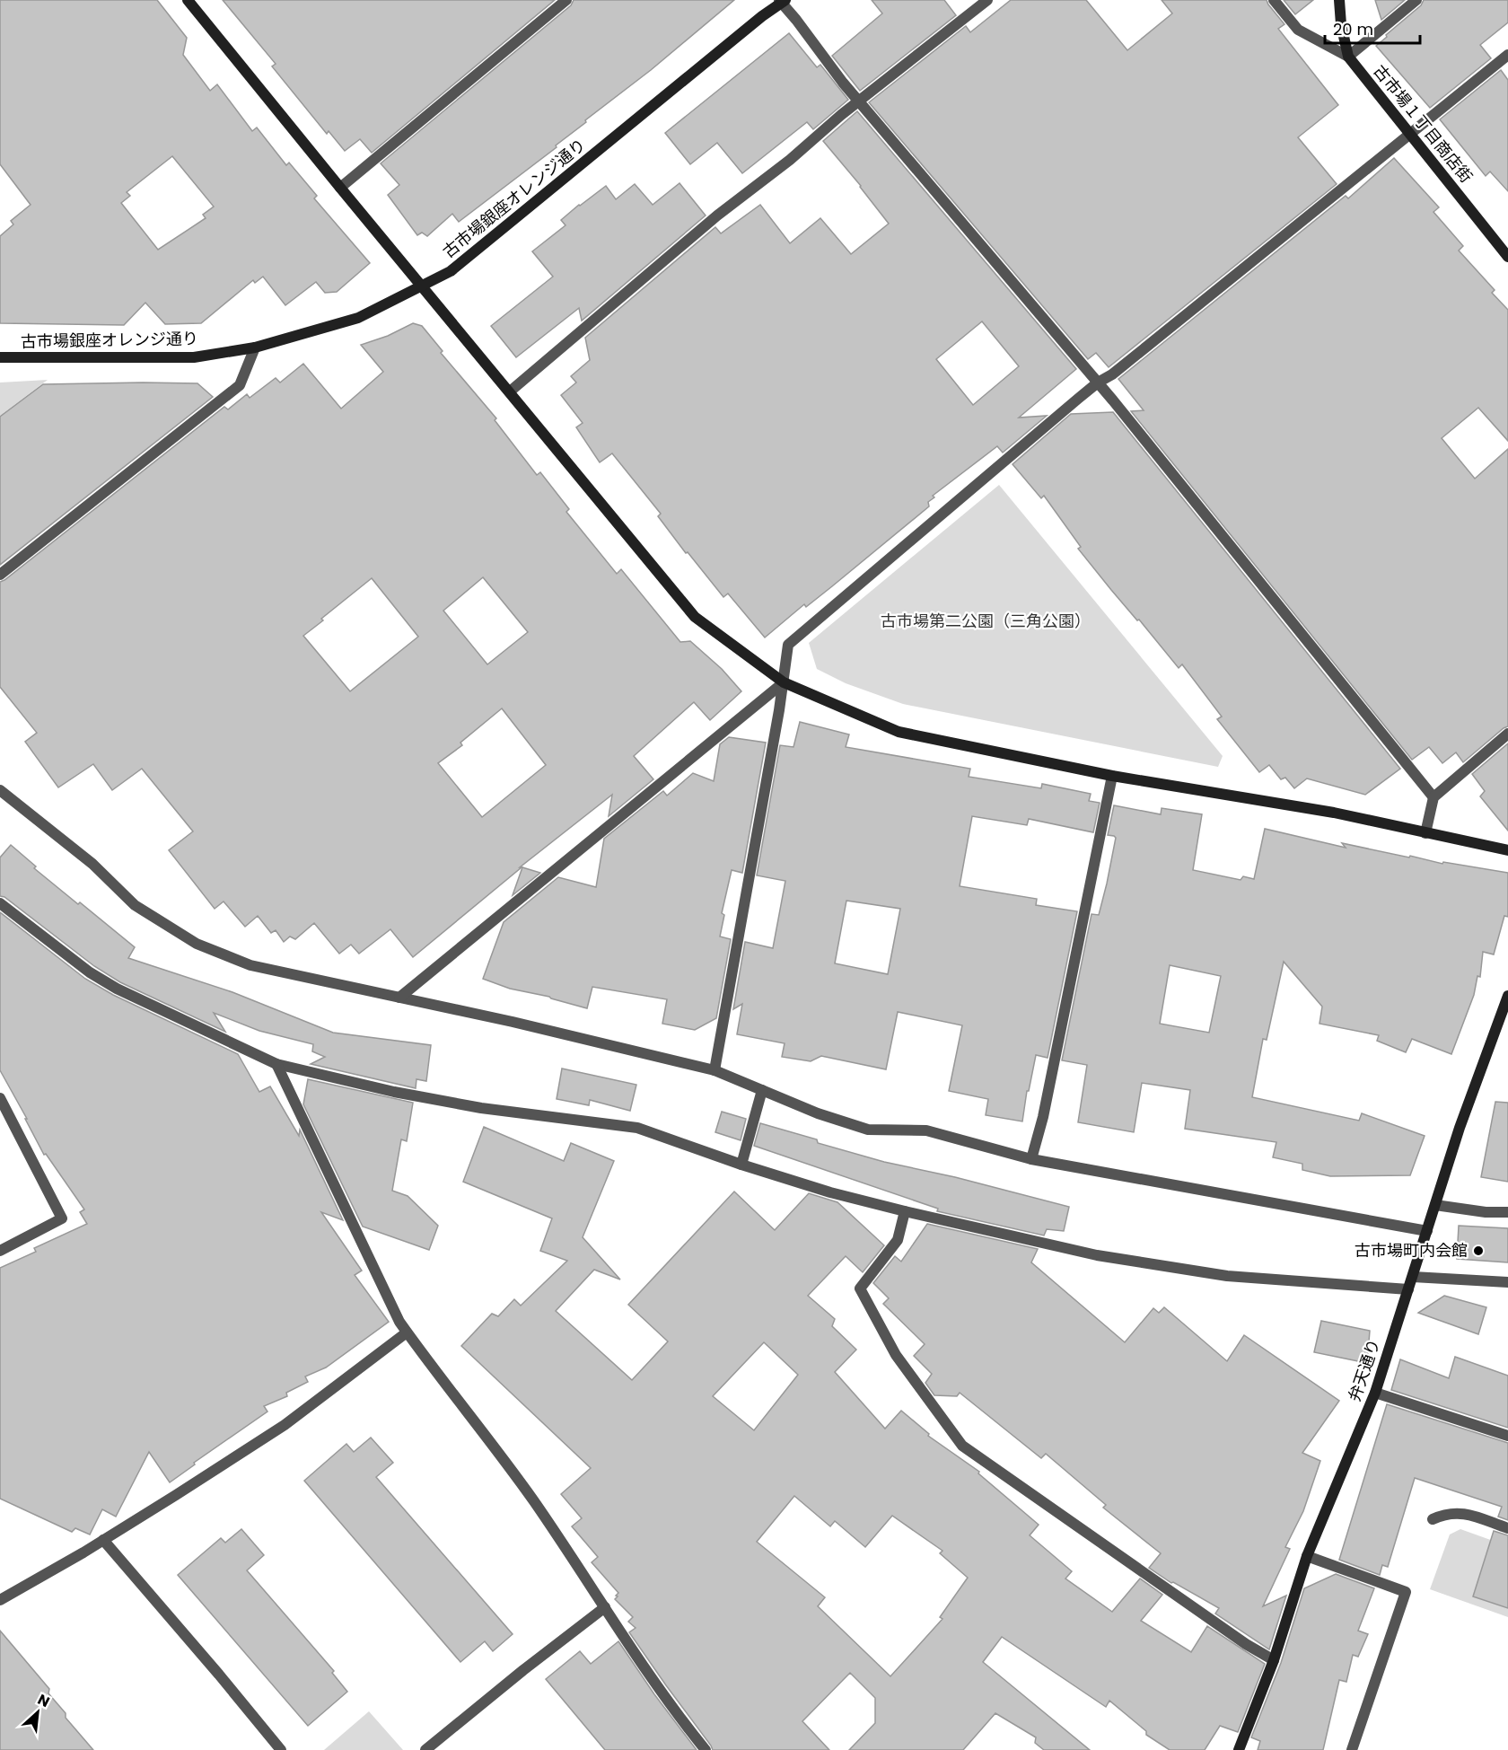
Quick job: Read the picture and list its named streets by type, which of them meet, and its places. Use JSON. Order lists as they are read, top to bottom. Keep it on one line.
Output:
{"streets":{"street":["古市場１丁目商店街","古市場銀座オレンジ通り","弁天通り"]},"parks":["古市場第二公園（三角公園）"],"places":["古市場町内会館"],"scale_bar":"20 m","north":"top right"}
